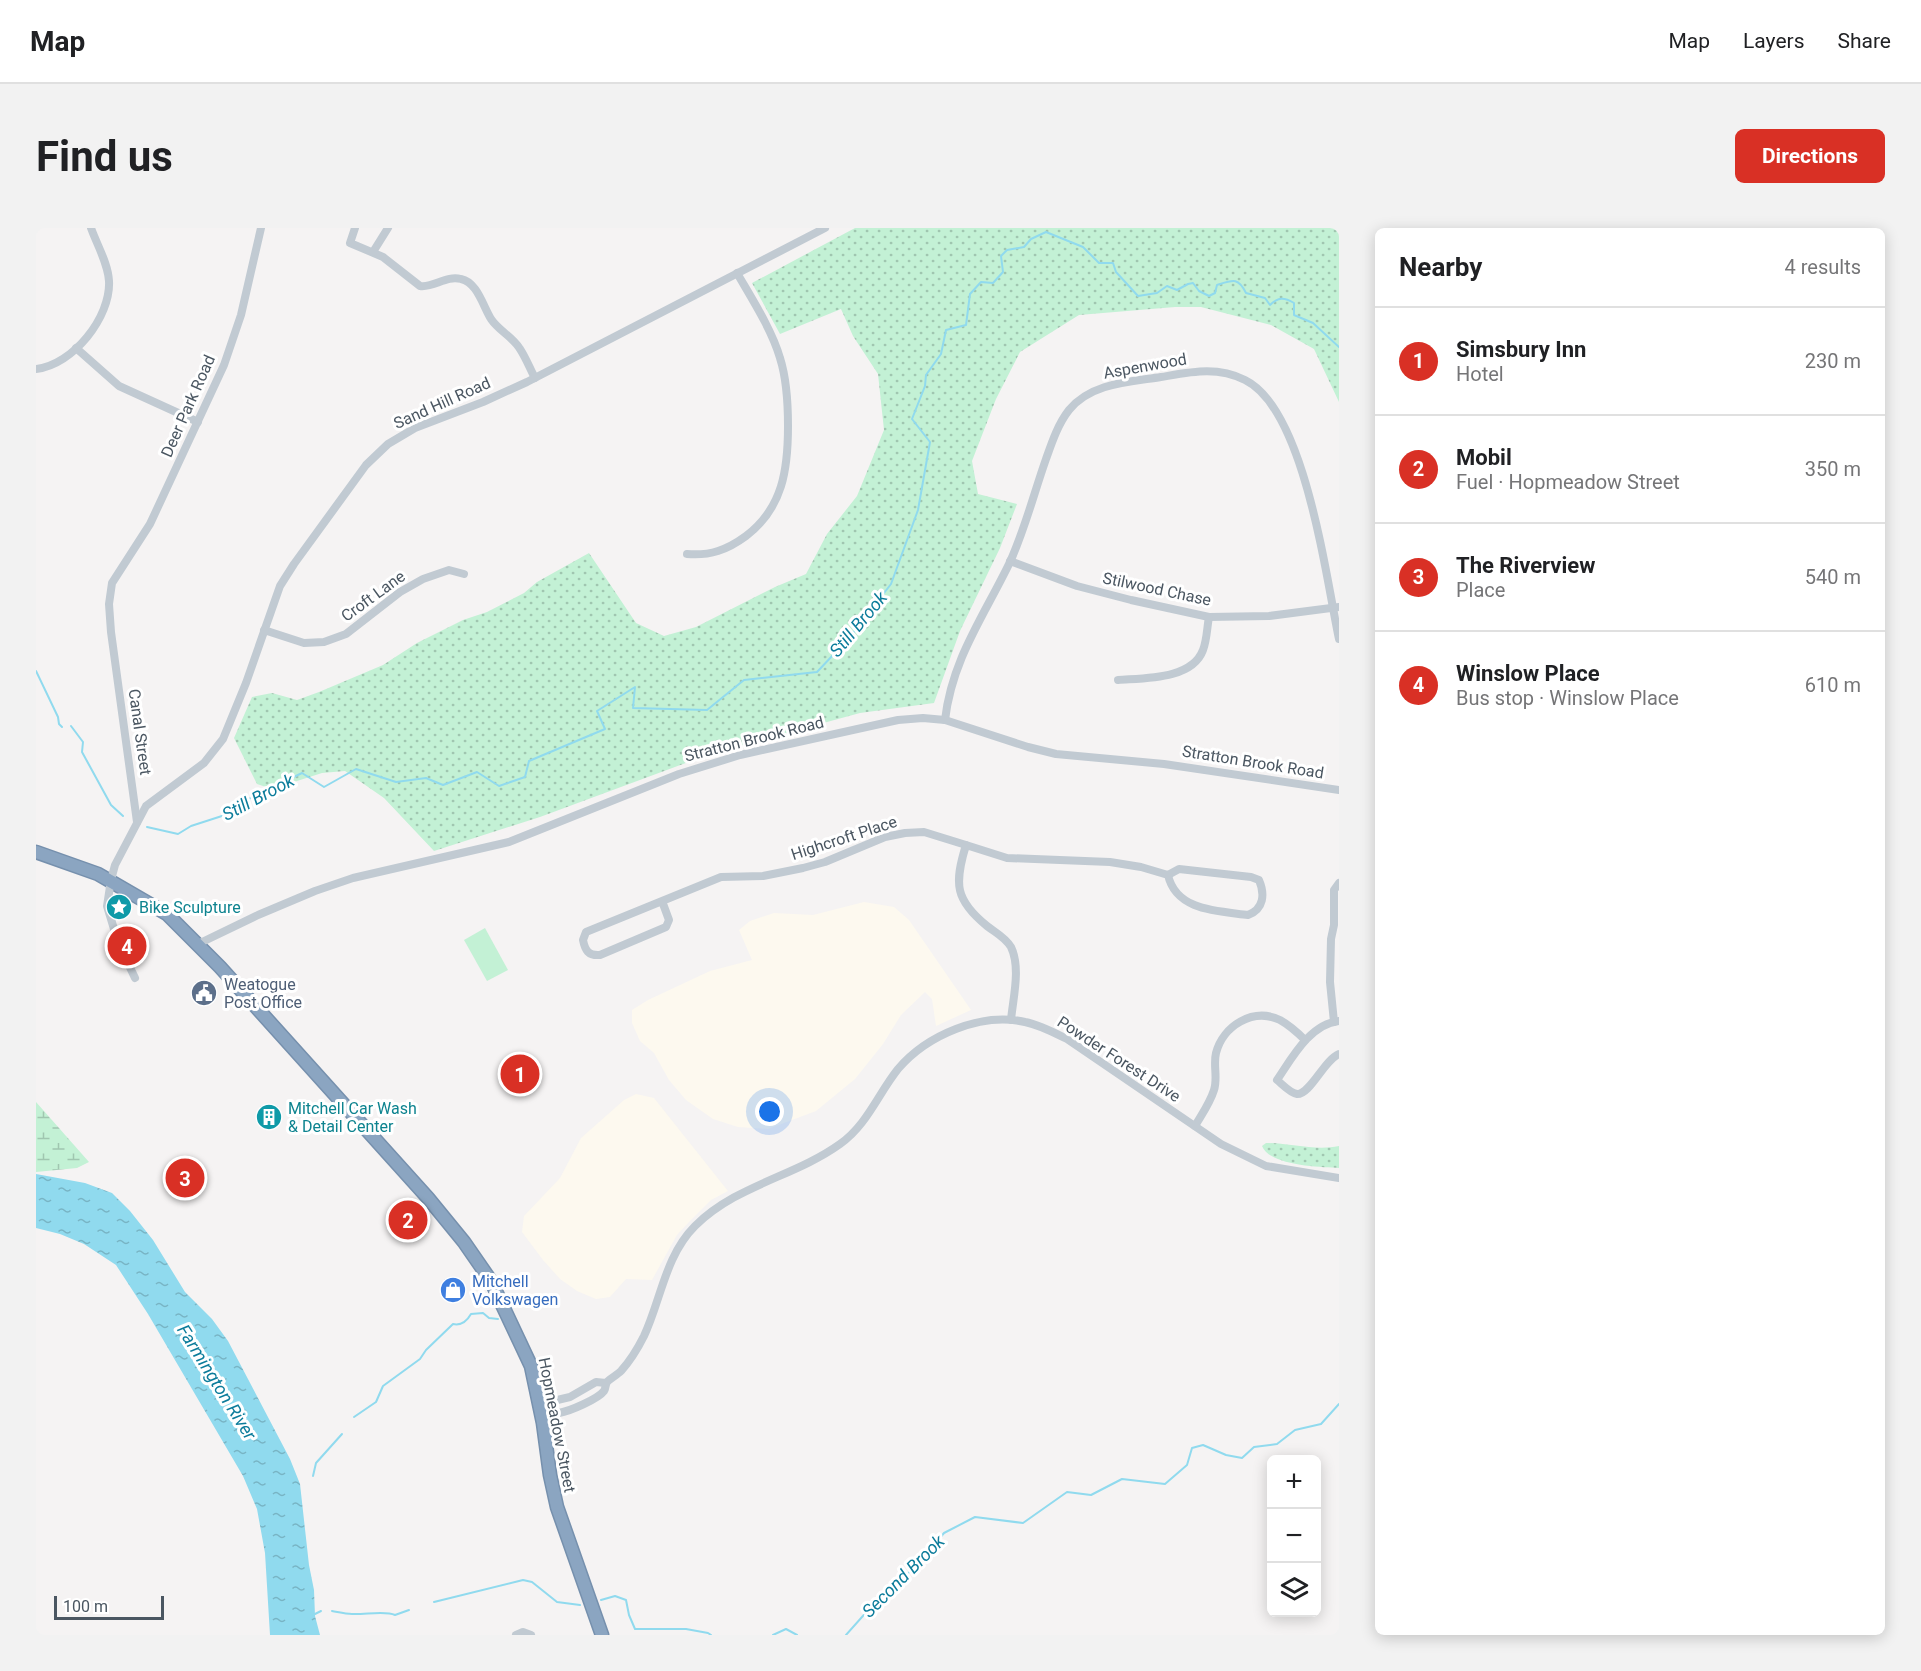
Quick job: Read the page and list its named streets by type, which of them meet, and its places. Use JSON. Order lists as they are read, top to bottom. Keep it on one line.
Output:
{"streets":{"highway":["Hopmeadow Street"],"street":["Aspenwood","Sand Hill Road","Deer Park Road","Stilwood Chase","Croft Lane","Canal Street","Stratton Brook Road","Highcroft Place","Powder Forest Drive"]},"crossings":[["Aspenwood","Stilwood Chase"],["Aspenwood","Stratton Brook Road"],["Sand Hill Road","Croft Lane"],["Sand Hill Road","Canal Street"],["Deer Park Road","Canal Street"],["Stratton Brook Road","Hopmeadow Street"],["Powder Forest Drive","Hopmeadow Street"]],"water":["Still Brook","Farmington River","Second Brook"],"places":{"place":["Bike Sculpture"],"public building":["Weatogue Post Office"],"building":["Mitchell Car Wash & Detail Center"],"shop":["Mitchell Volkswagen"]},"scale_bar":"100 m","page":{"header":"Map","nav":["Map","Layers","Share"],"buttons":"Directions","title":"Find us","heading":["Nearby","4 results"],"list":[{"mark":"1","name":"Simsbury Inn","note":"Hotel","value":"230 m"},{"mark":"2","name":"Mobil","note":"Fuel · Hopmeadow Street","value":"350 m"},{"mark":"3","name":"The Riverview","note":"Place","value":"540 m"},{"mark":"4","name":"Winslow Place","note":"Bus stop · Winslow Place","value":"610 m"}],"pins":["4","1","3","2"],"map_buttons":["+","−"],"scale":"100 m"}}
